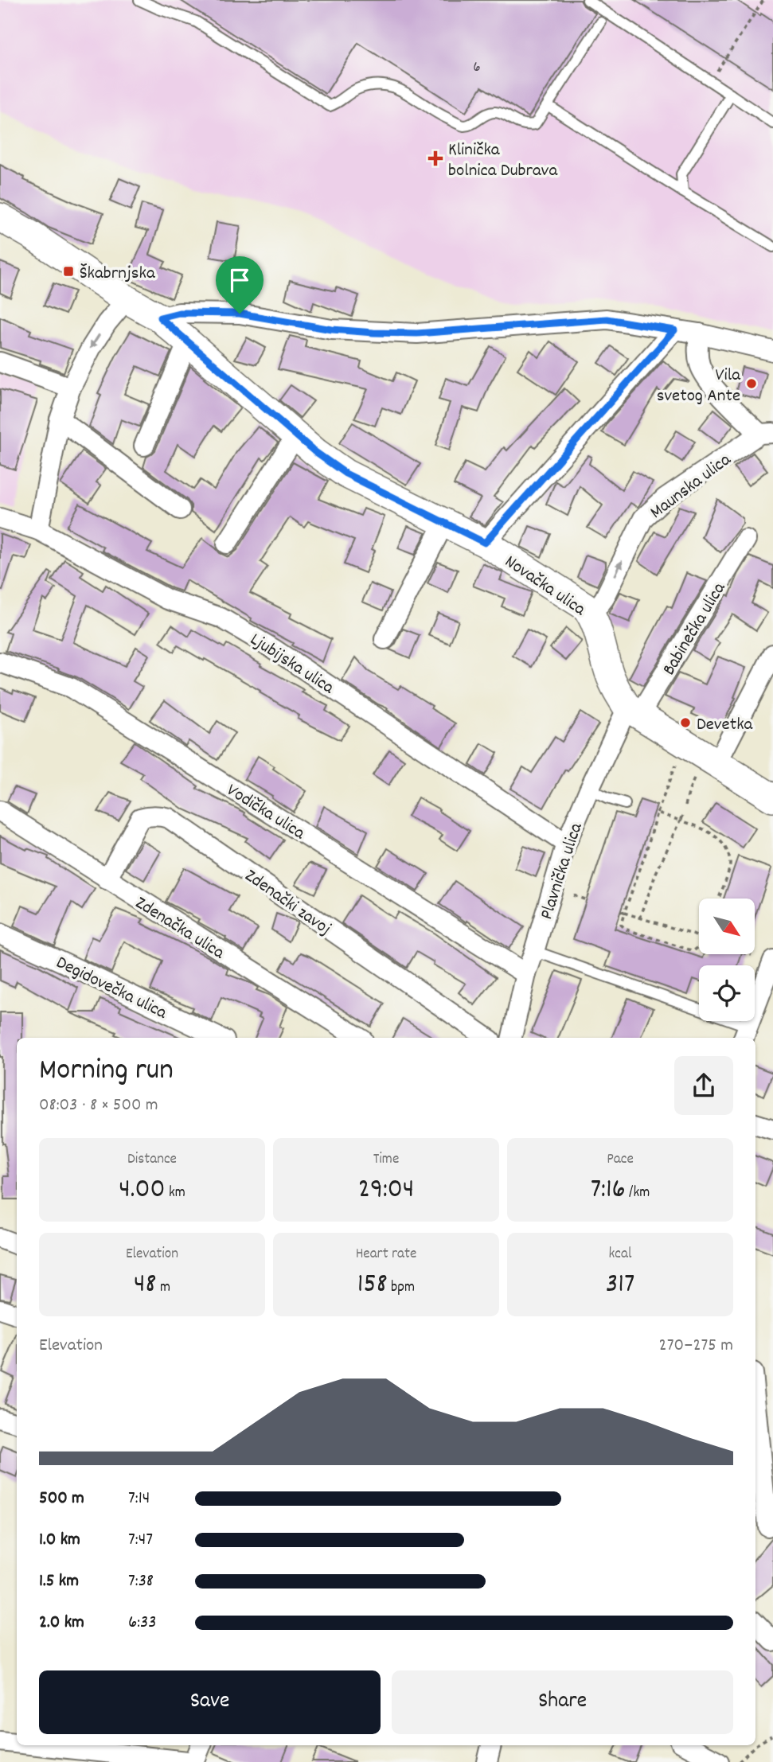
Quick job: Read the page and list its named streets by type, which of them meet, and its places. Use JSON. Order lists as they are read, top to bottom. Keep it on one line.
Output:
{"streets":{"street":["Maunska ulica","Novačka ulica","Babinečka ulica","Ljubijska ulica","Vodička ulica","Plavnička ulica","Zdenački zavoj","Zdenačka ulica","Degidovečka ulica"]},"crossings":[["Maunska ulica","Novačka ulica"],["Novačka ulica","Babinečka ulica"],["Novačka ulica","Plavnička ulica"],["Babinečka ulica","Plavnička ulica"],["Ljubijska ulica","Plavnička ulica"],["Vodička ulica","Plavnička ulica"],["Zdenački zavoj","Zdenačka ulica"]],"places":{"health":["Klinička bolnica Dubrava"],"transit":["Škabrnjska"],"other":["Vila svetog Ante","Devetka"]},"house_numbers":["6"],"north":"bottom right","page":{"heading":["Morning run","08:03 · 8 × 500 m"],"stats":[["Distance","4.00 km"],["Time","29:04"],["Pace","7:16 /km"],["Elevation","48 m"],["Heart rate","158 bpm"],["kcal","317"]],"chart":["Elevation","270–275 m"],"list":[{"name":"500 m","note":"7:14"},{"name":"1.0 km","note":"7:47"},{"name":"1.5 km","note":"7:38"},{"name":"2.0 km","note":"6:33"}],"buttons":["Save","Share"]}}
